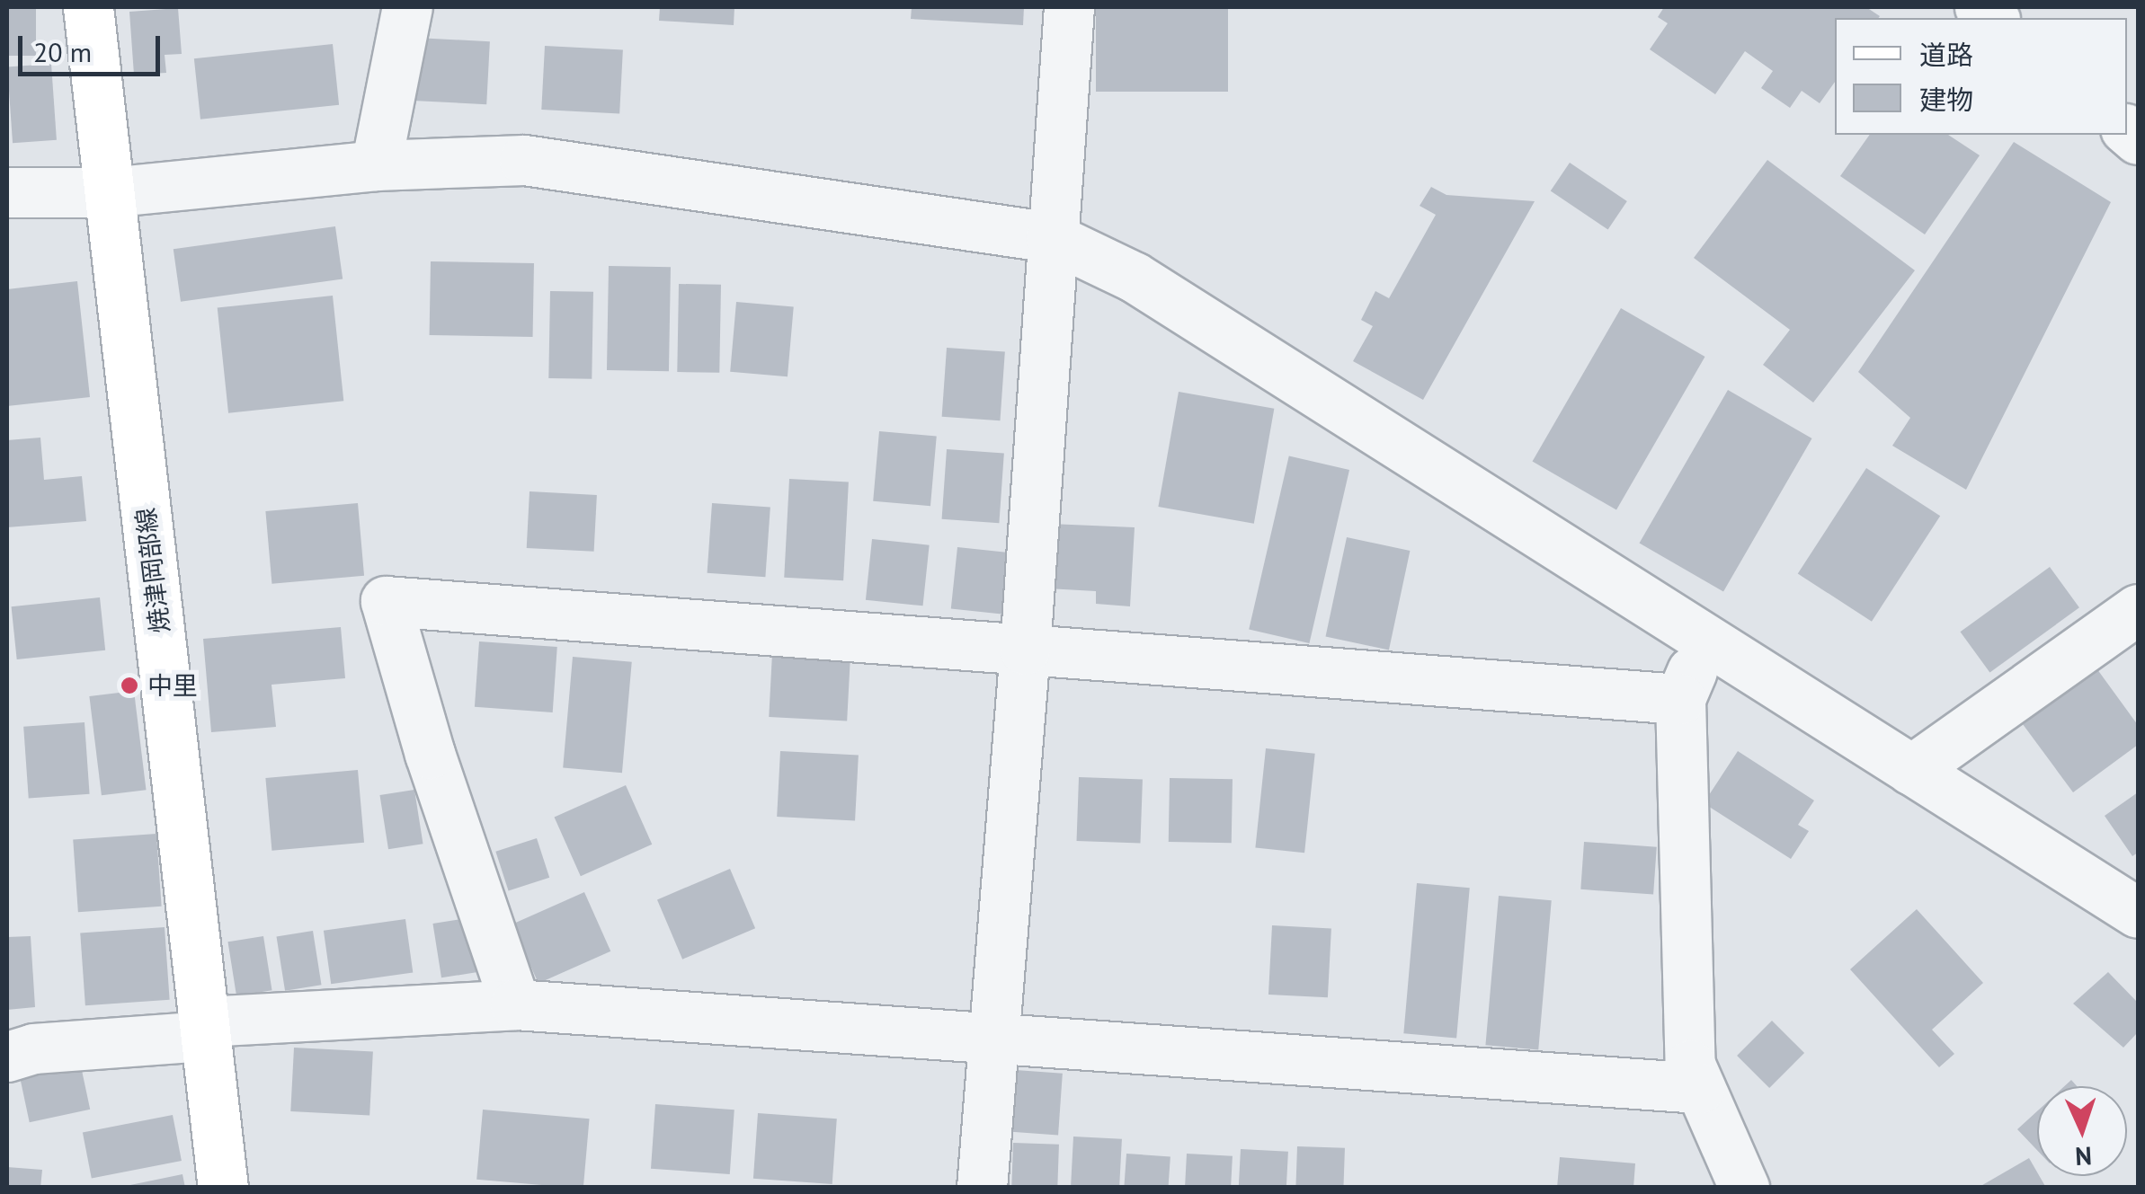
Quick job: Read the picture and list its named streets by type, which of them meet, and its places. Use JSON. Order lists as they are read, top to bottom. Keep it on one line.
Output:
{"streets":{"main road":["焼津岡部線"]},"places":["中里"],"legend":["道路","建物"],"scale_bar":"20 m","north":"bottom"}
